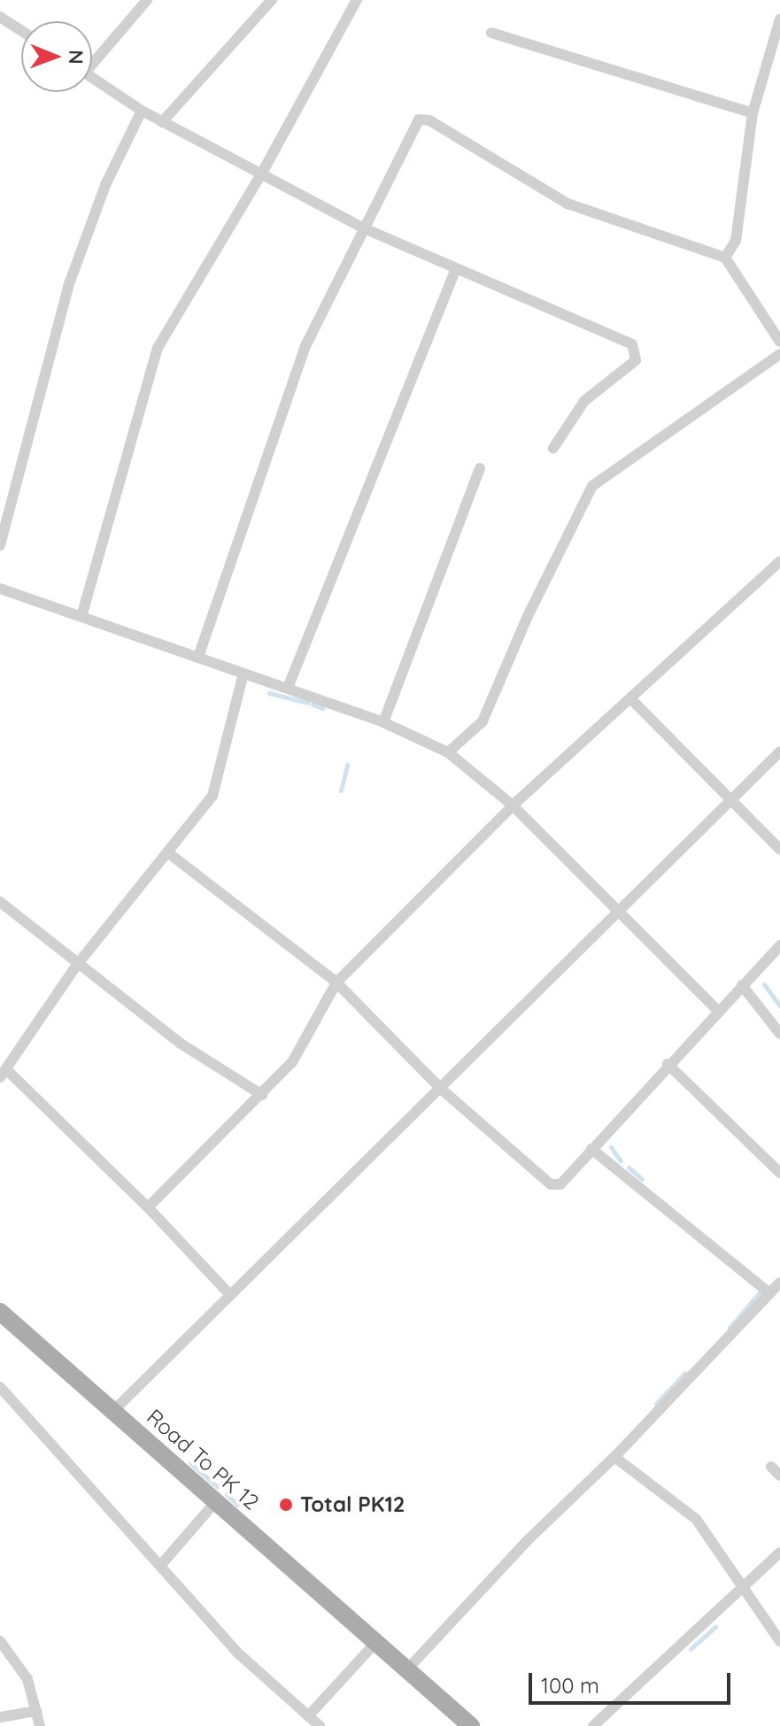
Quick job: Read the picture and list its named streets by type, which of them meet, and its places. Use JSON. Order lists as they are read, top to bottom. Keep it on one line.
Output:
{"streets":{"main road":["Road To PK 12"]},"places":["Total PK12"],"scale_bar":"100 m","north":"right"}
